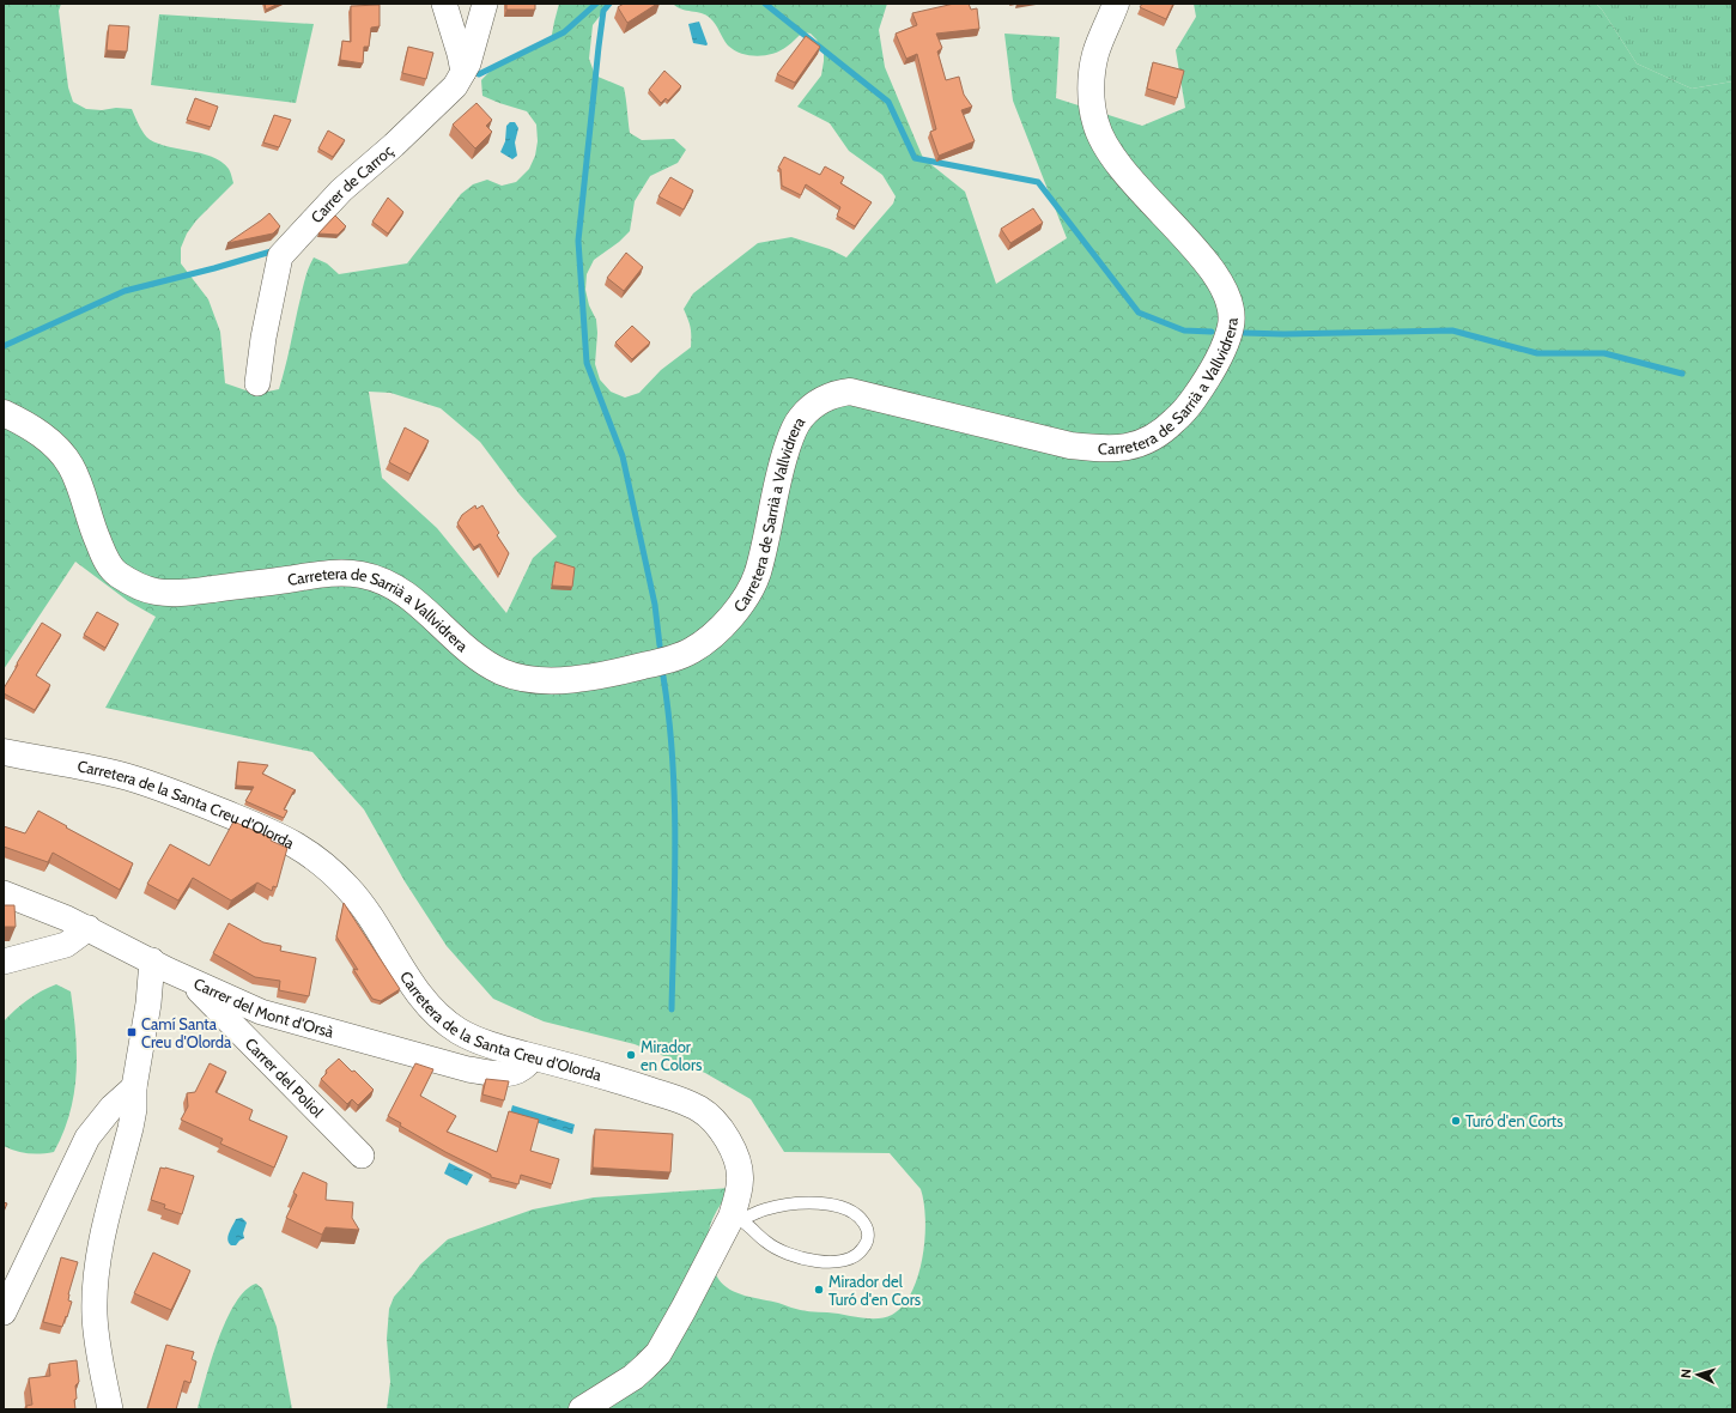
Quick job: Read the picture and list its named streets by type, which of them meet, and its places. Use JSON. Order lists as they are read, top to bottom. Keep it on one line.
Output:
{"streets":{"main road":["Carretera de Sarrià a Vallvidrera","Carretera de la Santa Creu d'Olorda"],"street":["Carrer de Carroç","Carrer del Mont d'Orsà","Carrer del Poliol"]},"crossings":[["Carretera de la Santa Creu d'Olorda","Carrer del Mont d'Orsà"],["Carrer del Mont d'Orsà","Carrer del Poliol"]],"places":{"transit":["Camí Santa Creu d'Olorda"],"other":["Mirador en Colors","Turó d'en Corts","Mirador del Turó d'en Cors"]},"north":"left"}
